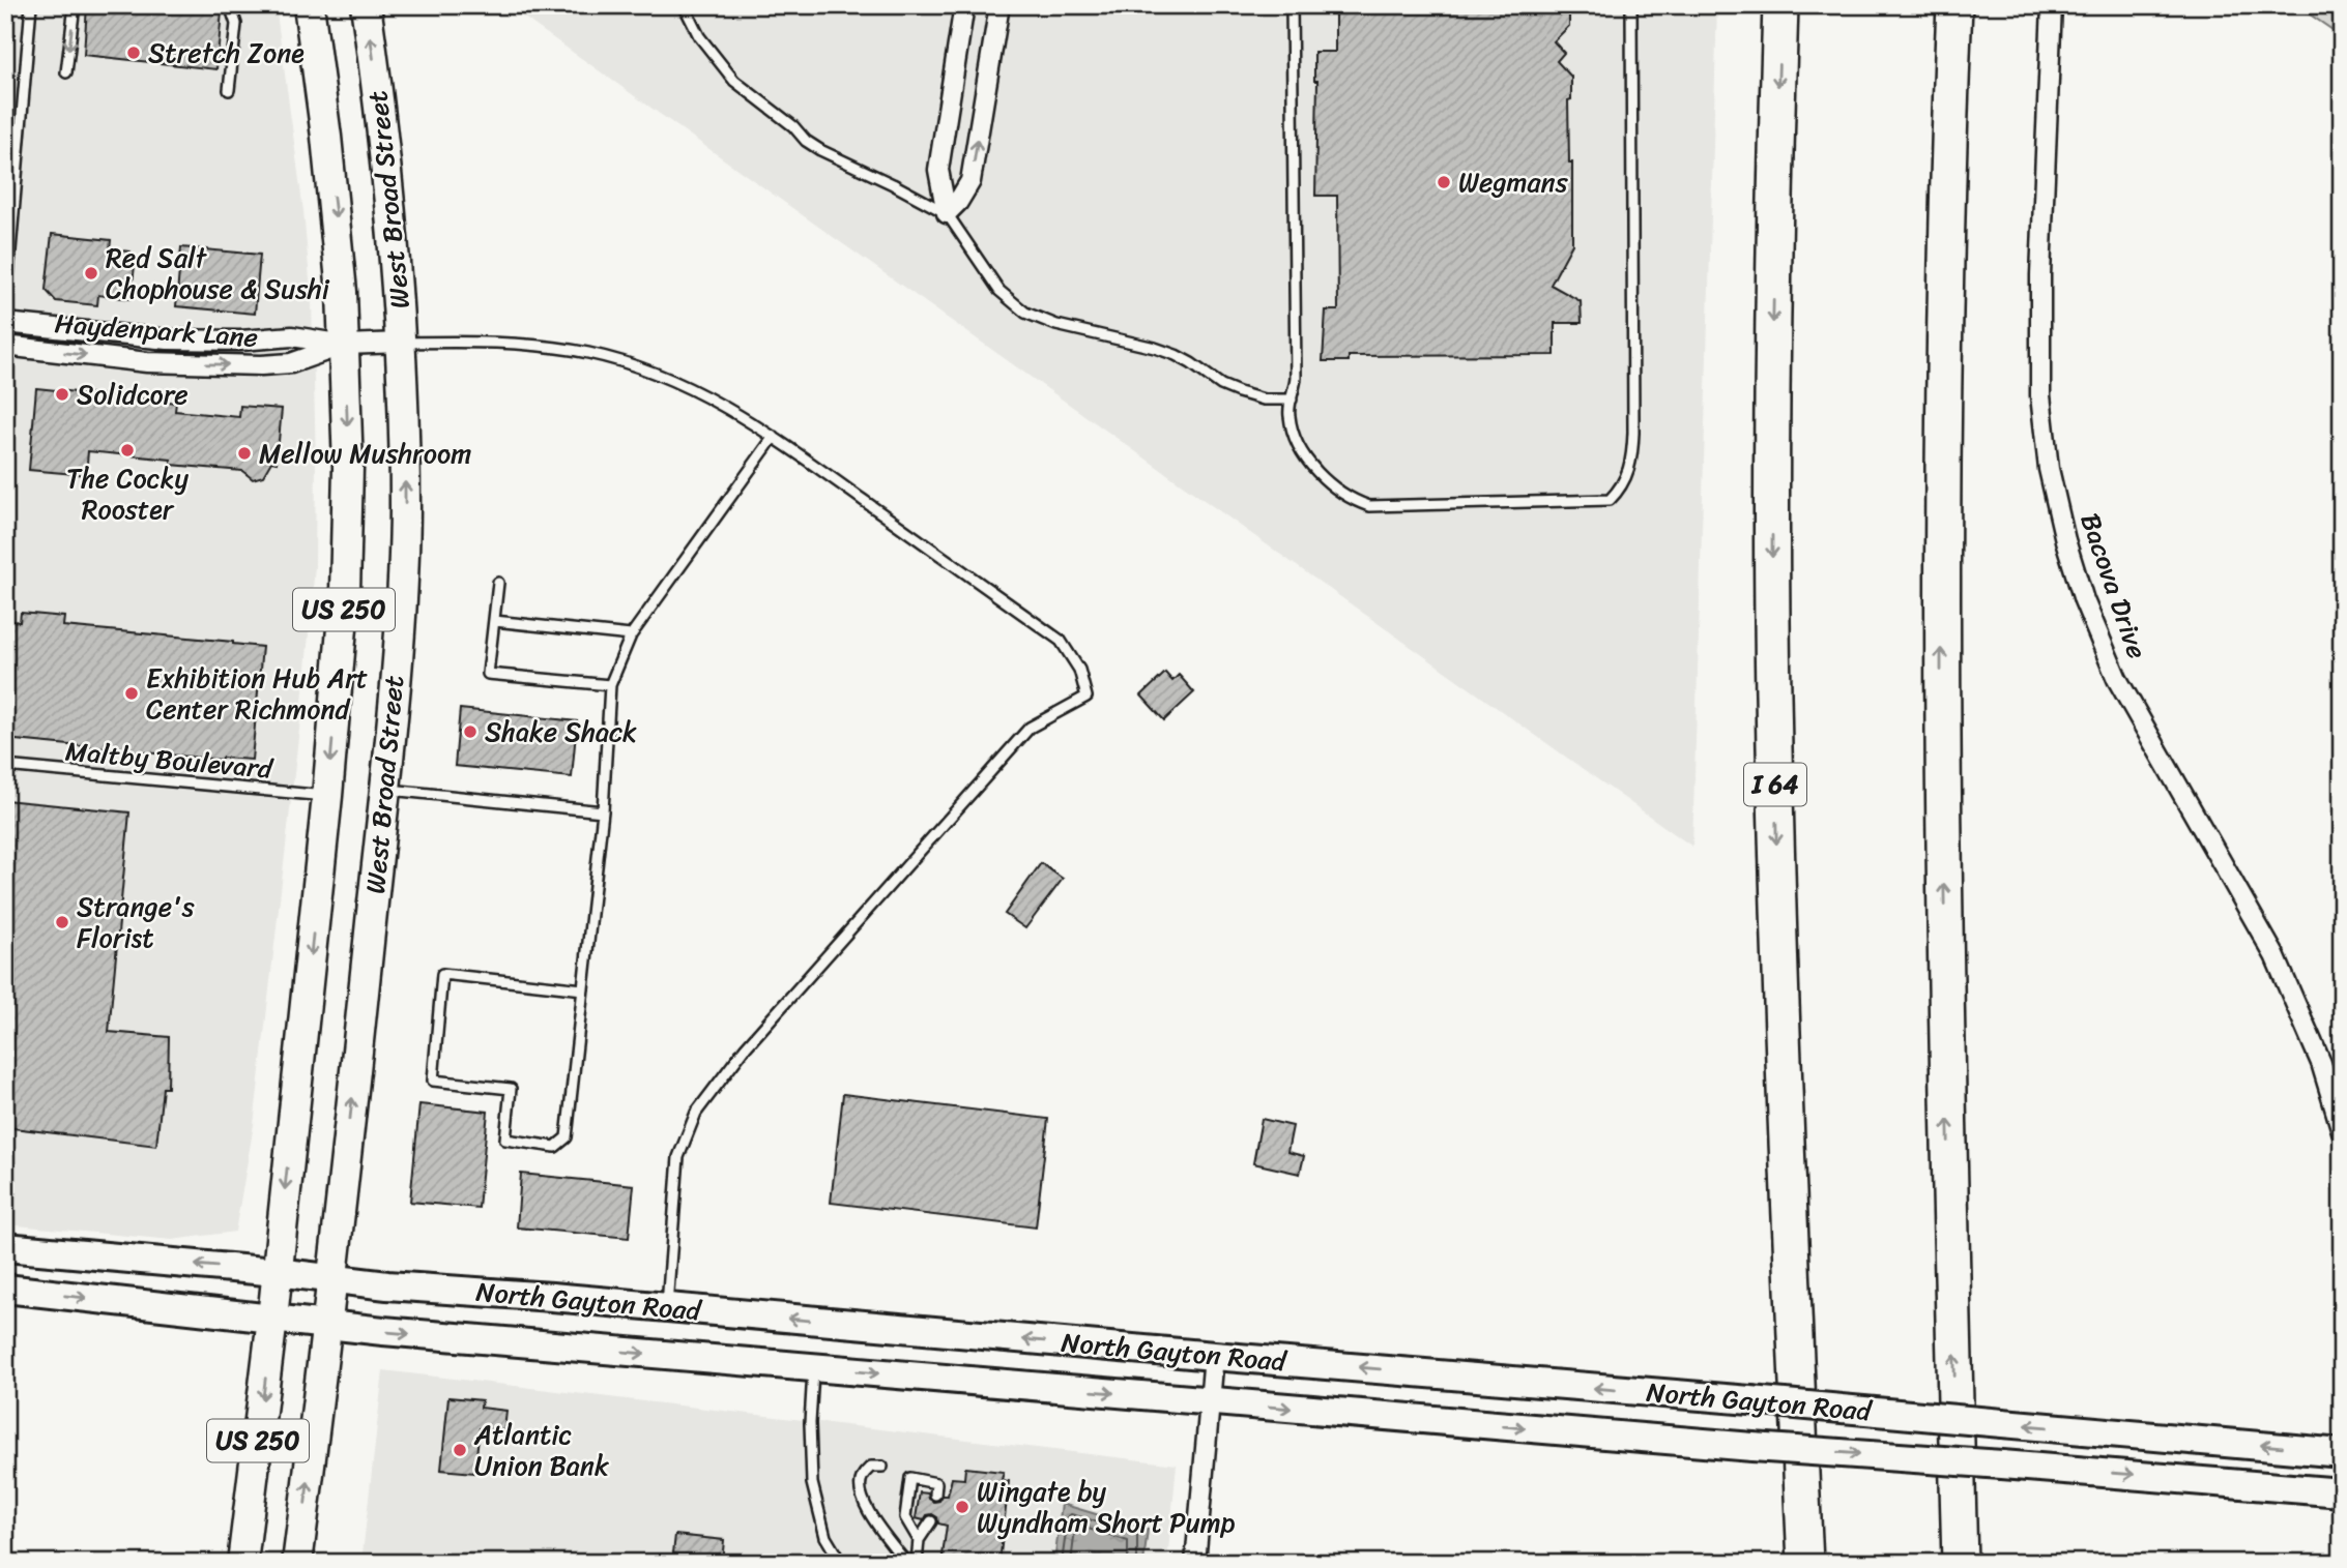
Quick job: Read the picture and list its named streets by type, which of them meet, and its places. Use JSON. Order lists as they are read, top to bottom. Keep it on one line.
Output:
{"streets":{"highway":["I 64"],"main road":["West Broad Street","US 250","North Gayton Road"],"street":["Haydenpark Lane","Bacova Drive"],"lane":["Maltby Boulevard"]},"crossings":[["West Broad Street","Haydenpark Lane"],["West Broad Street","Maltby Boulevard"],["West Broad Street","North Gayton Road"]],"places":["Stretch Zone","Wegmans","Red Salt Chophouse & Sushi","Solidcore","The Cocky Rooster","Mellow Mushroom","Exhibition Hub Art Center Richmond","Shake Shack","Strange's Florist","Atlantic Union Bank","Wingate by Wyndham Short Pump"]}
